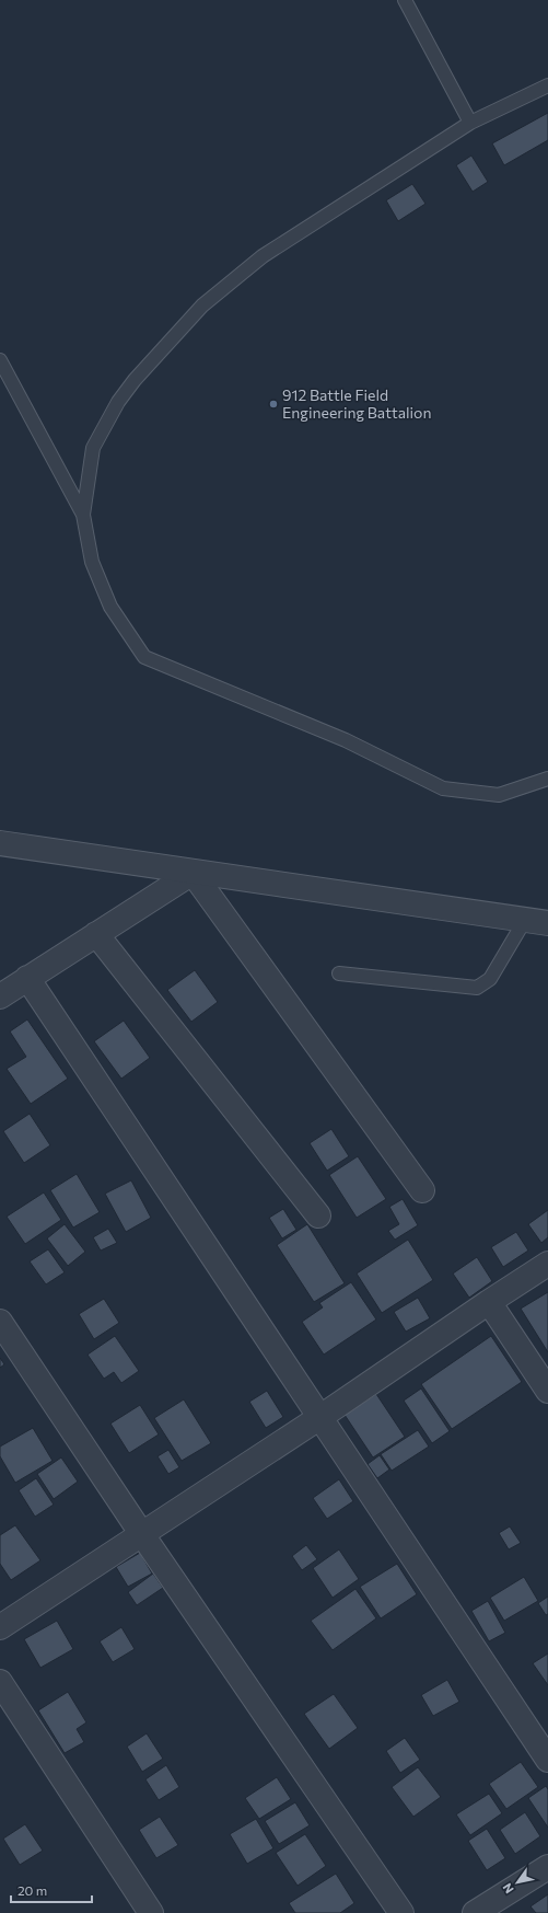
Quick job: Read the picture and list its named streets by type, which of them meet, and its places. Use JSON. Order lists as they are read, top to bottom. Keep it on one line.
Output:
{"places":["912 Battle Field Engineering Battalion"],"scale_bar":"20 m","north":"bottom left"}
